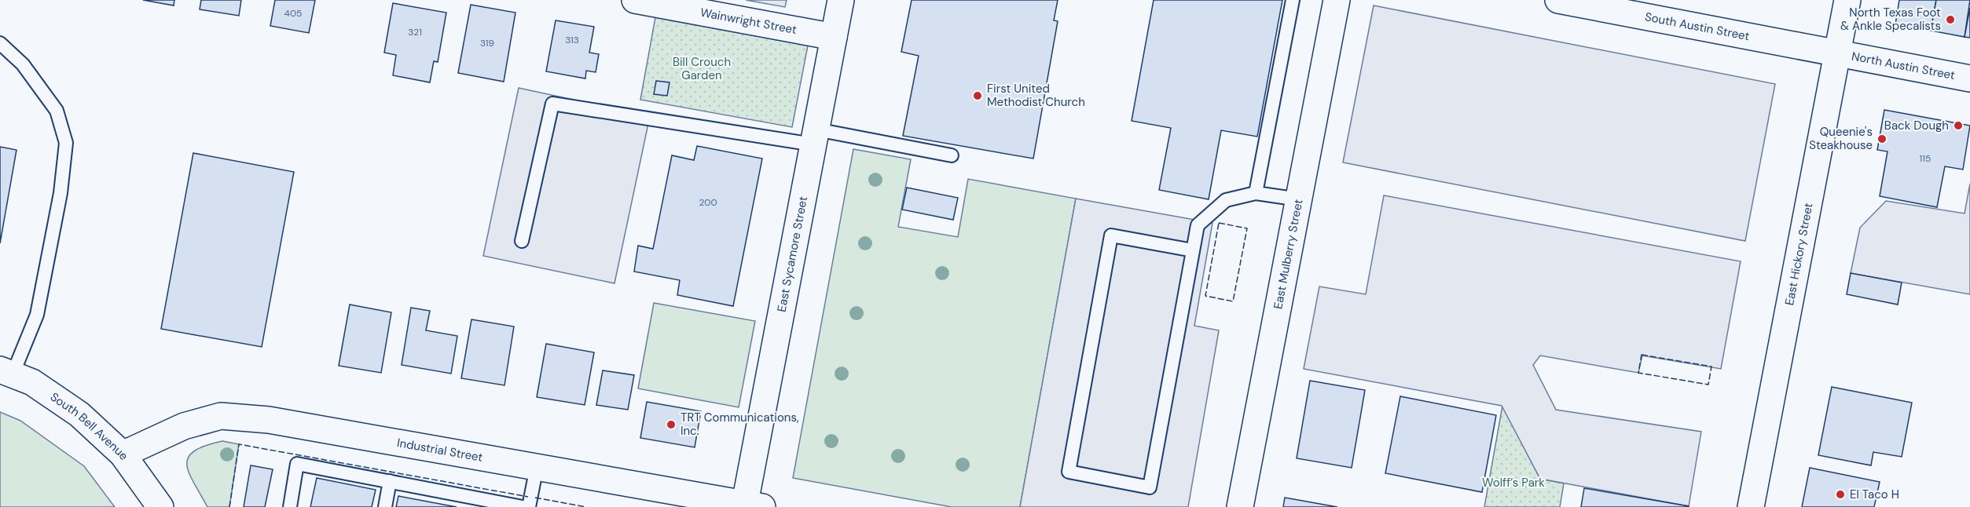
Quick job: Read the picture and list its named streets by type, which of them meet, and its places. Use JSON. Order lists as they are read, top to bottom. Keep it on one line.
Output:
{"streets":{"street":["Wainwright Street","South Austin Street","North Austin Street","East Sycamore Street","East Mulberry Street","East Hickory Street","South Bell Avenue","Industrial Street"]},"crossings":[["Wainwright Street","East Sycamore Street"],["South Austin Street","North Austin Street"],["South Austin Street","East Hickory Street"],["North Austin Street","East Hickory Street"],["East Sycamore Street","Industrial Street"],["South Bell Avenue","Industrial Street"]],"parks":["Bill Crouch Garden","Wolff’s Park"],"places":["North Texas Foot & Ankle Specalists","First United Methodist Church","Back Dough","Queenie's Steakhouse","TRT Communications, Inc.","El Taco H"],"house_numbers":["405","321","313","319","115","200"]}
